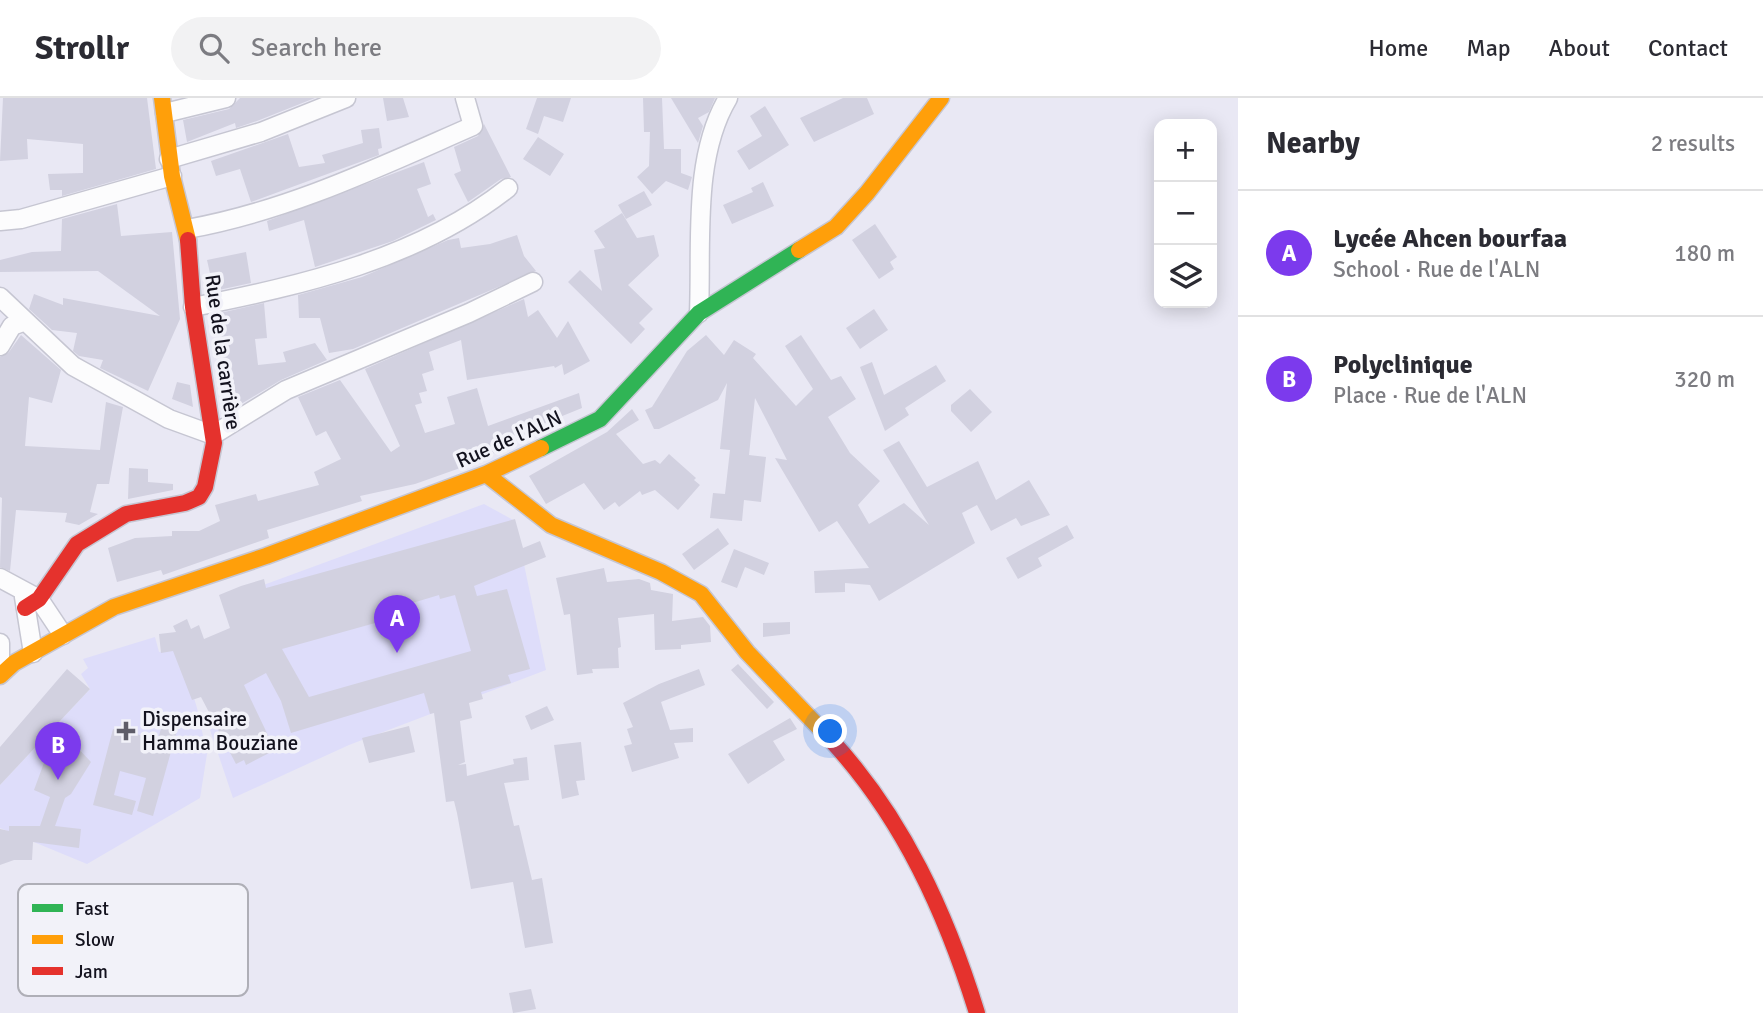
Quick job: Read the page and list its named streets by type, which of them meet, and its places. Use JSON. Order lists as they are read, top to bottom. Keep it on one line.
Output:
{"streets":{"street":["Rue de la carrière","Rue de l'ALN"]},"places":{"health":["Dispensaire Hamma Bouziane"]},"legend":["Fast","Slow","Jam"],"page":{"header":"Strollr","search":"Search here","nav":["Home","Map","About","Contact"],"heading":["Nearby","2 results"],"map_buttons":["+","−"],"list":[{"mark":"A","name":"Lycée Ahcen bourfaa","note":"School · Rue de l'ALN","value":"180 m"},{"mark":"B","name":"Polyclinique","note":"Place · Rue de l'ALN","value":"320 m"}],"pins":["A","B"]}}
